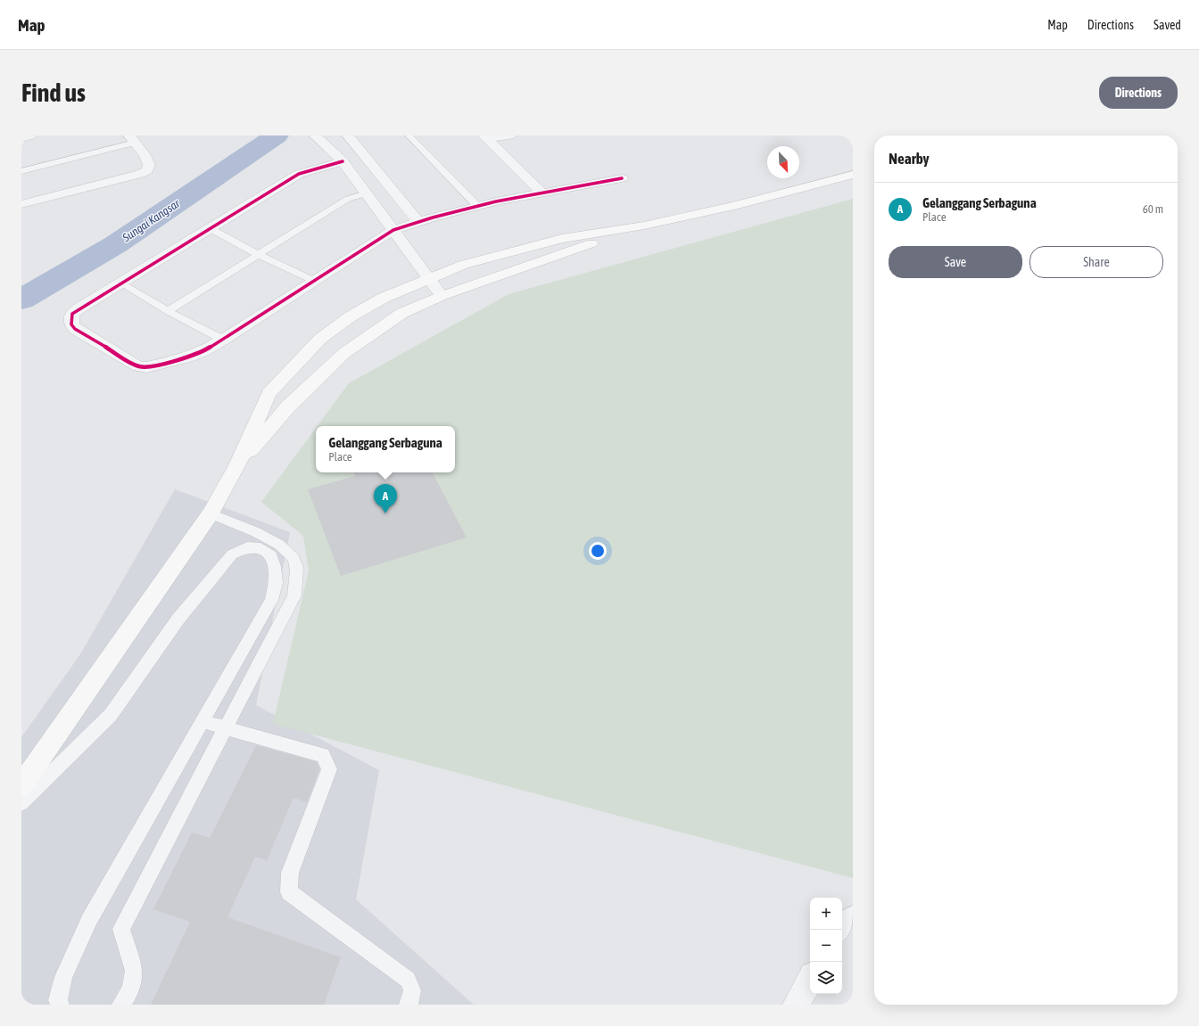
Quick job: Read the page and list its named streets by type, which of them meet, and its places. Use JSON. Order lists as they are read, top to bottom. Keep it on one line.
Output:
{"water":["Sungai Kangsar"],"north":"bottom right","page":{"header":"Map","nav":["Map","Directions","Saved"],"buttons":["Directions",["Save","Share"]],"title":"Find us","heading":"Nearby","list":[{"mark":"A","name":"Gelanggang Serbaguna","note":"Place","value":"60 m"}],"popup":["Gelanggang Serbaguna","Place"],"pins":"A","map_buttons":["+","−"]}}
